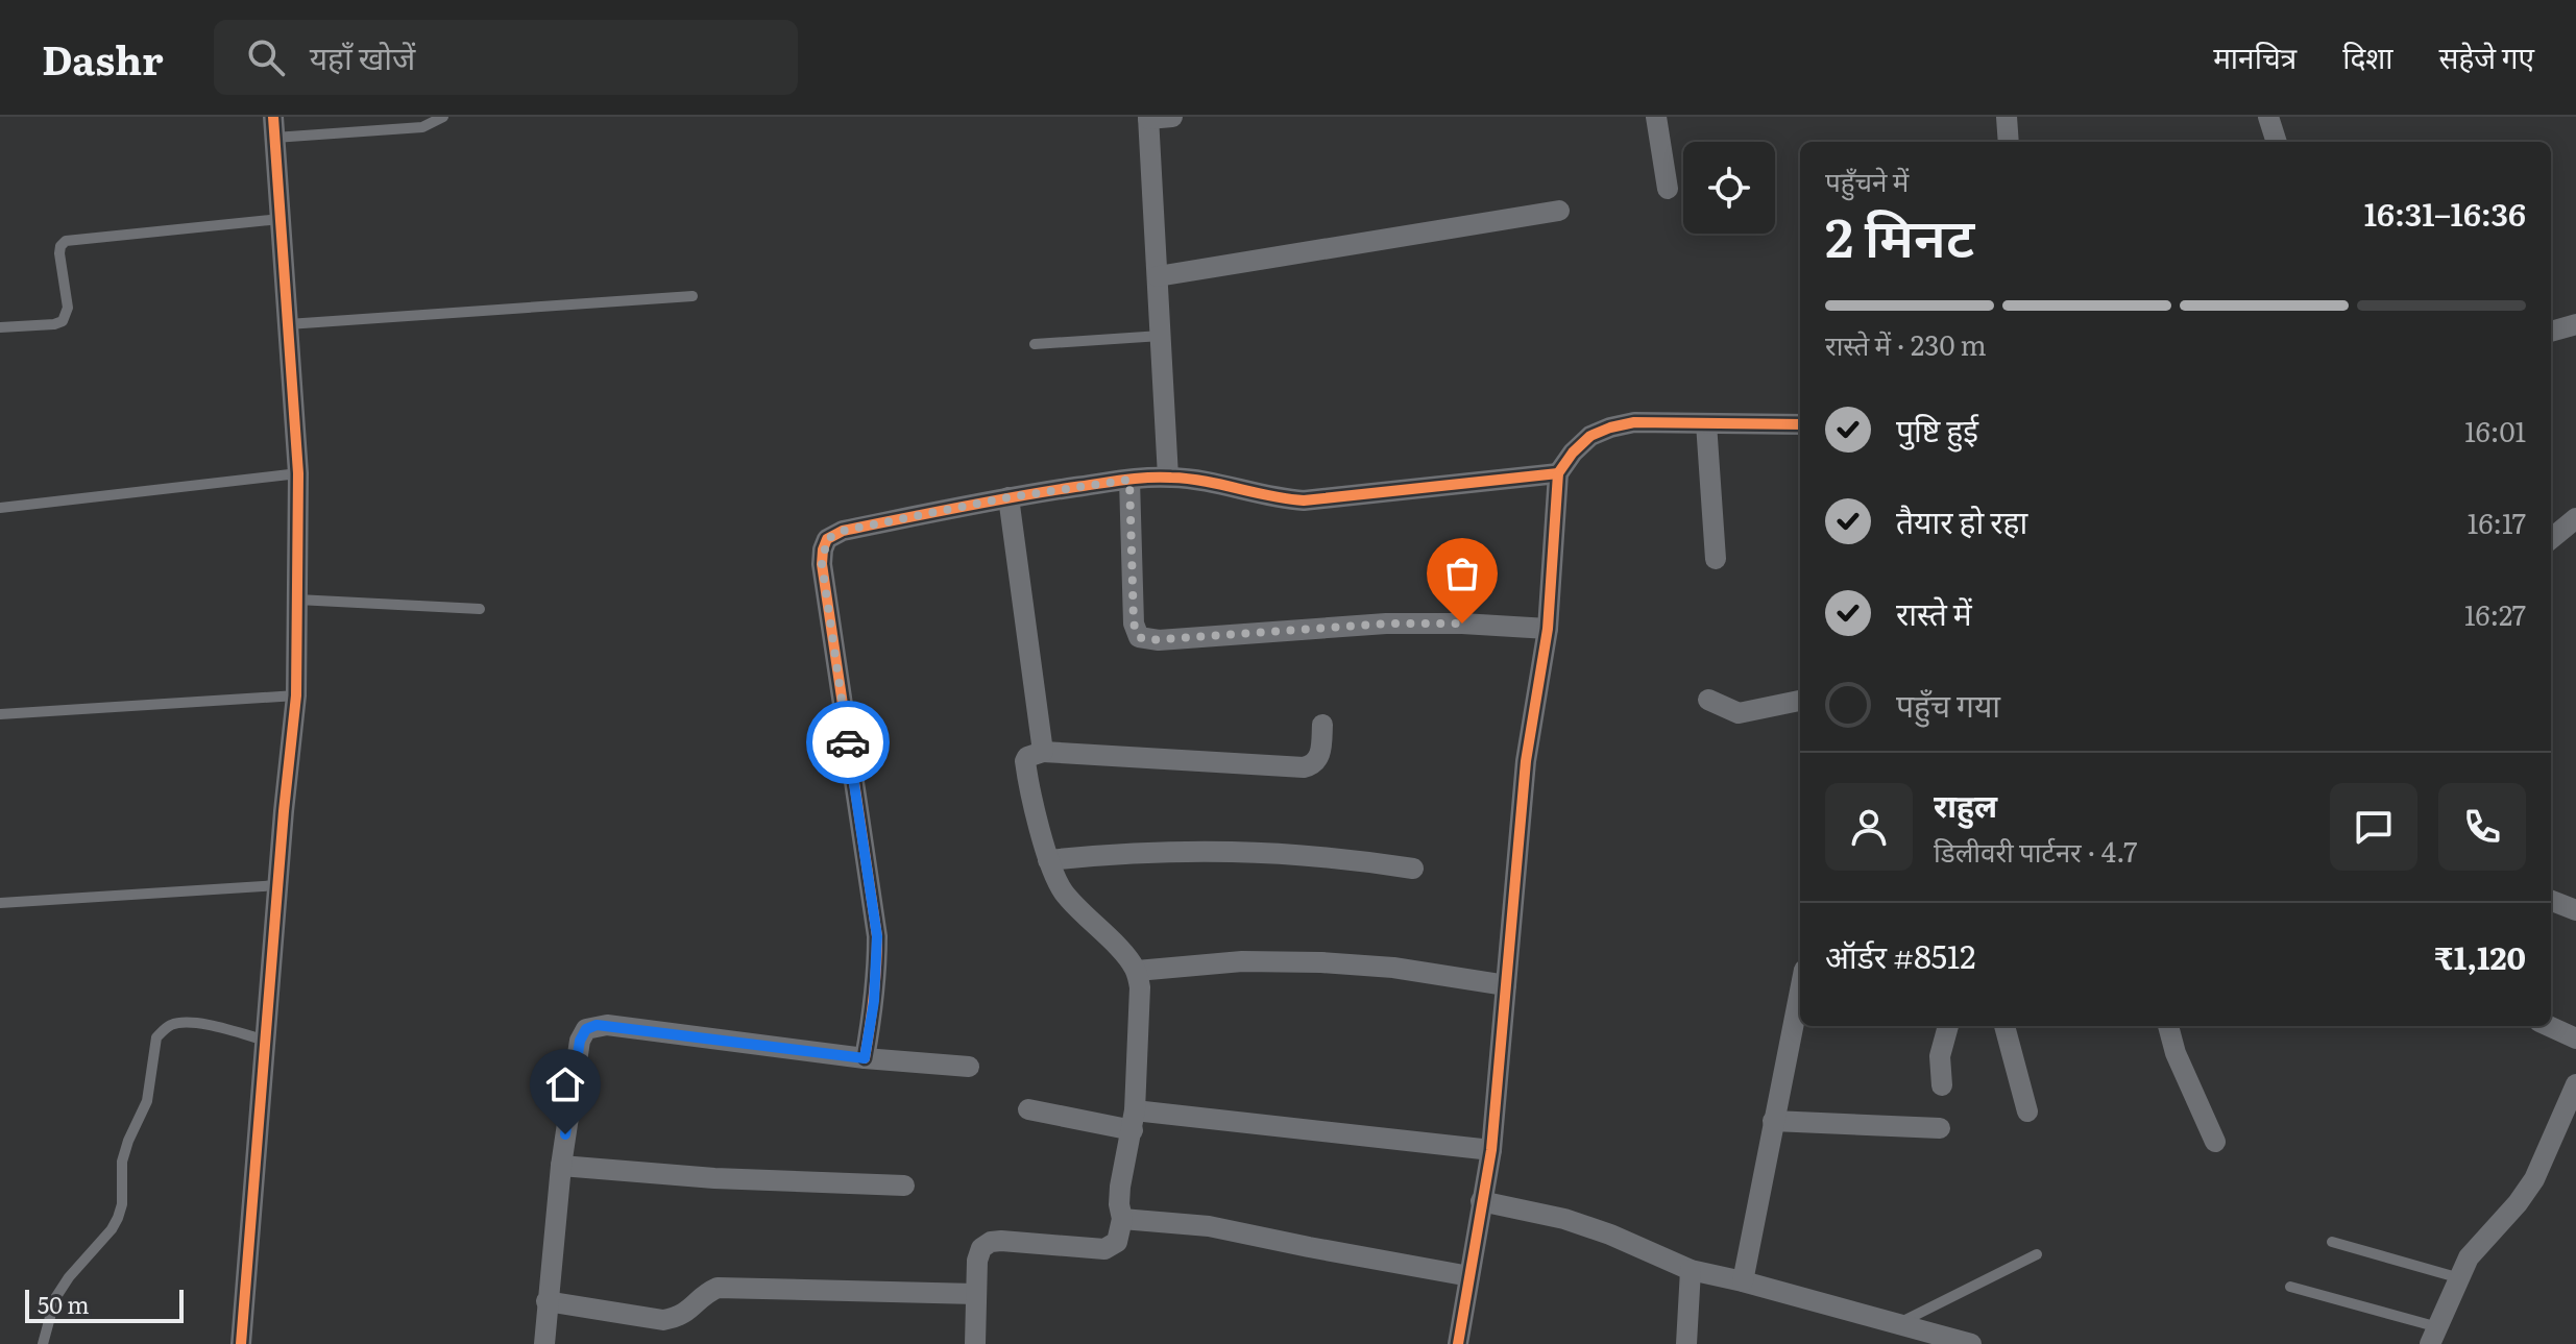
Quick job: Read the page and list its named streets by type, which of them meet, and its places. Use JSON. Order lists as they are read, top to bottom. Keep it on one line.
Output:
{"scale_bar":"50 m","page":{"header":"Dashr","search":"यहाँ खोजें","nav":["मानचित्र","दिशा","सहेजे गए"],"heading":["2 मिनट","पहुँचने में","16:31–16:36"],"panel":["राहुल","डिलीवरी पार्टनर · 4.7","ऑर्डर #8512","₹1,120"],"bar":"रास्ते में · 230 m","list":[["पुष्टि हुई","16:01"],["तैयार हो रहा","16:17"],["रास्ते में","16:27"],"पहुँच गया"],"scale":"50 m"}}
